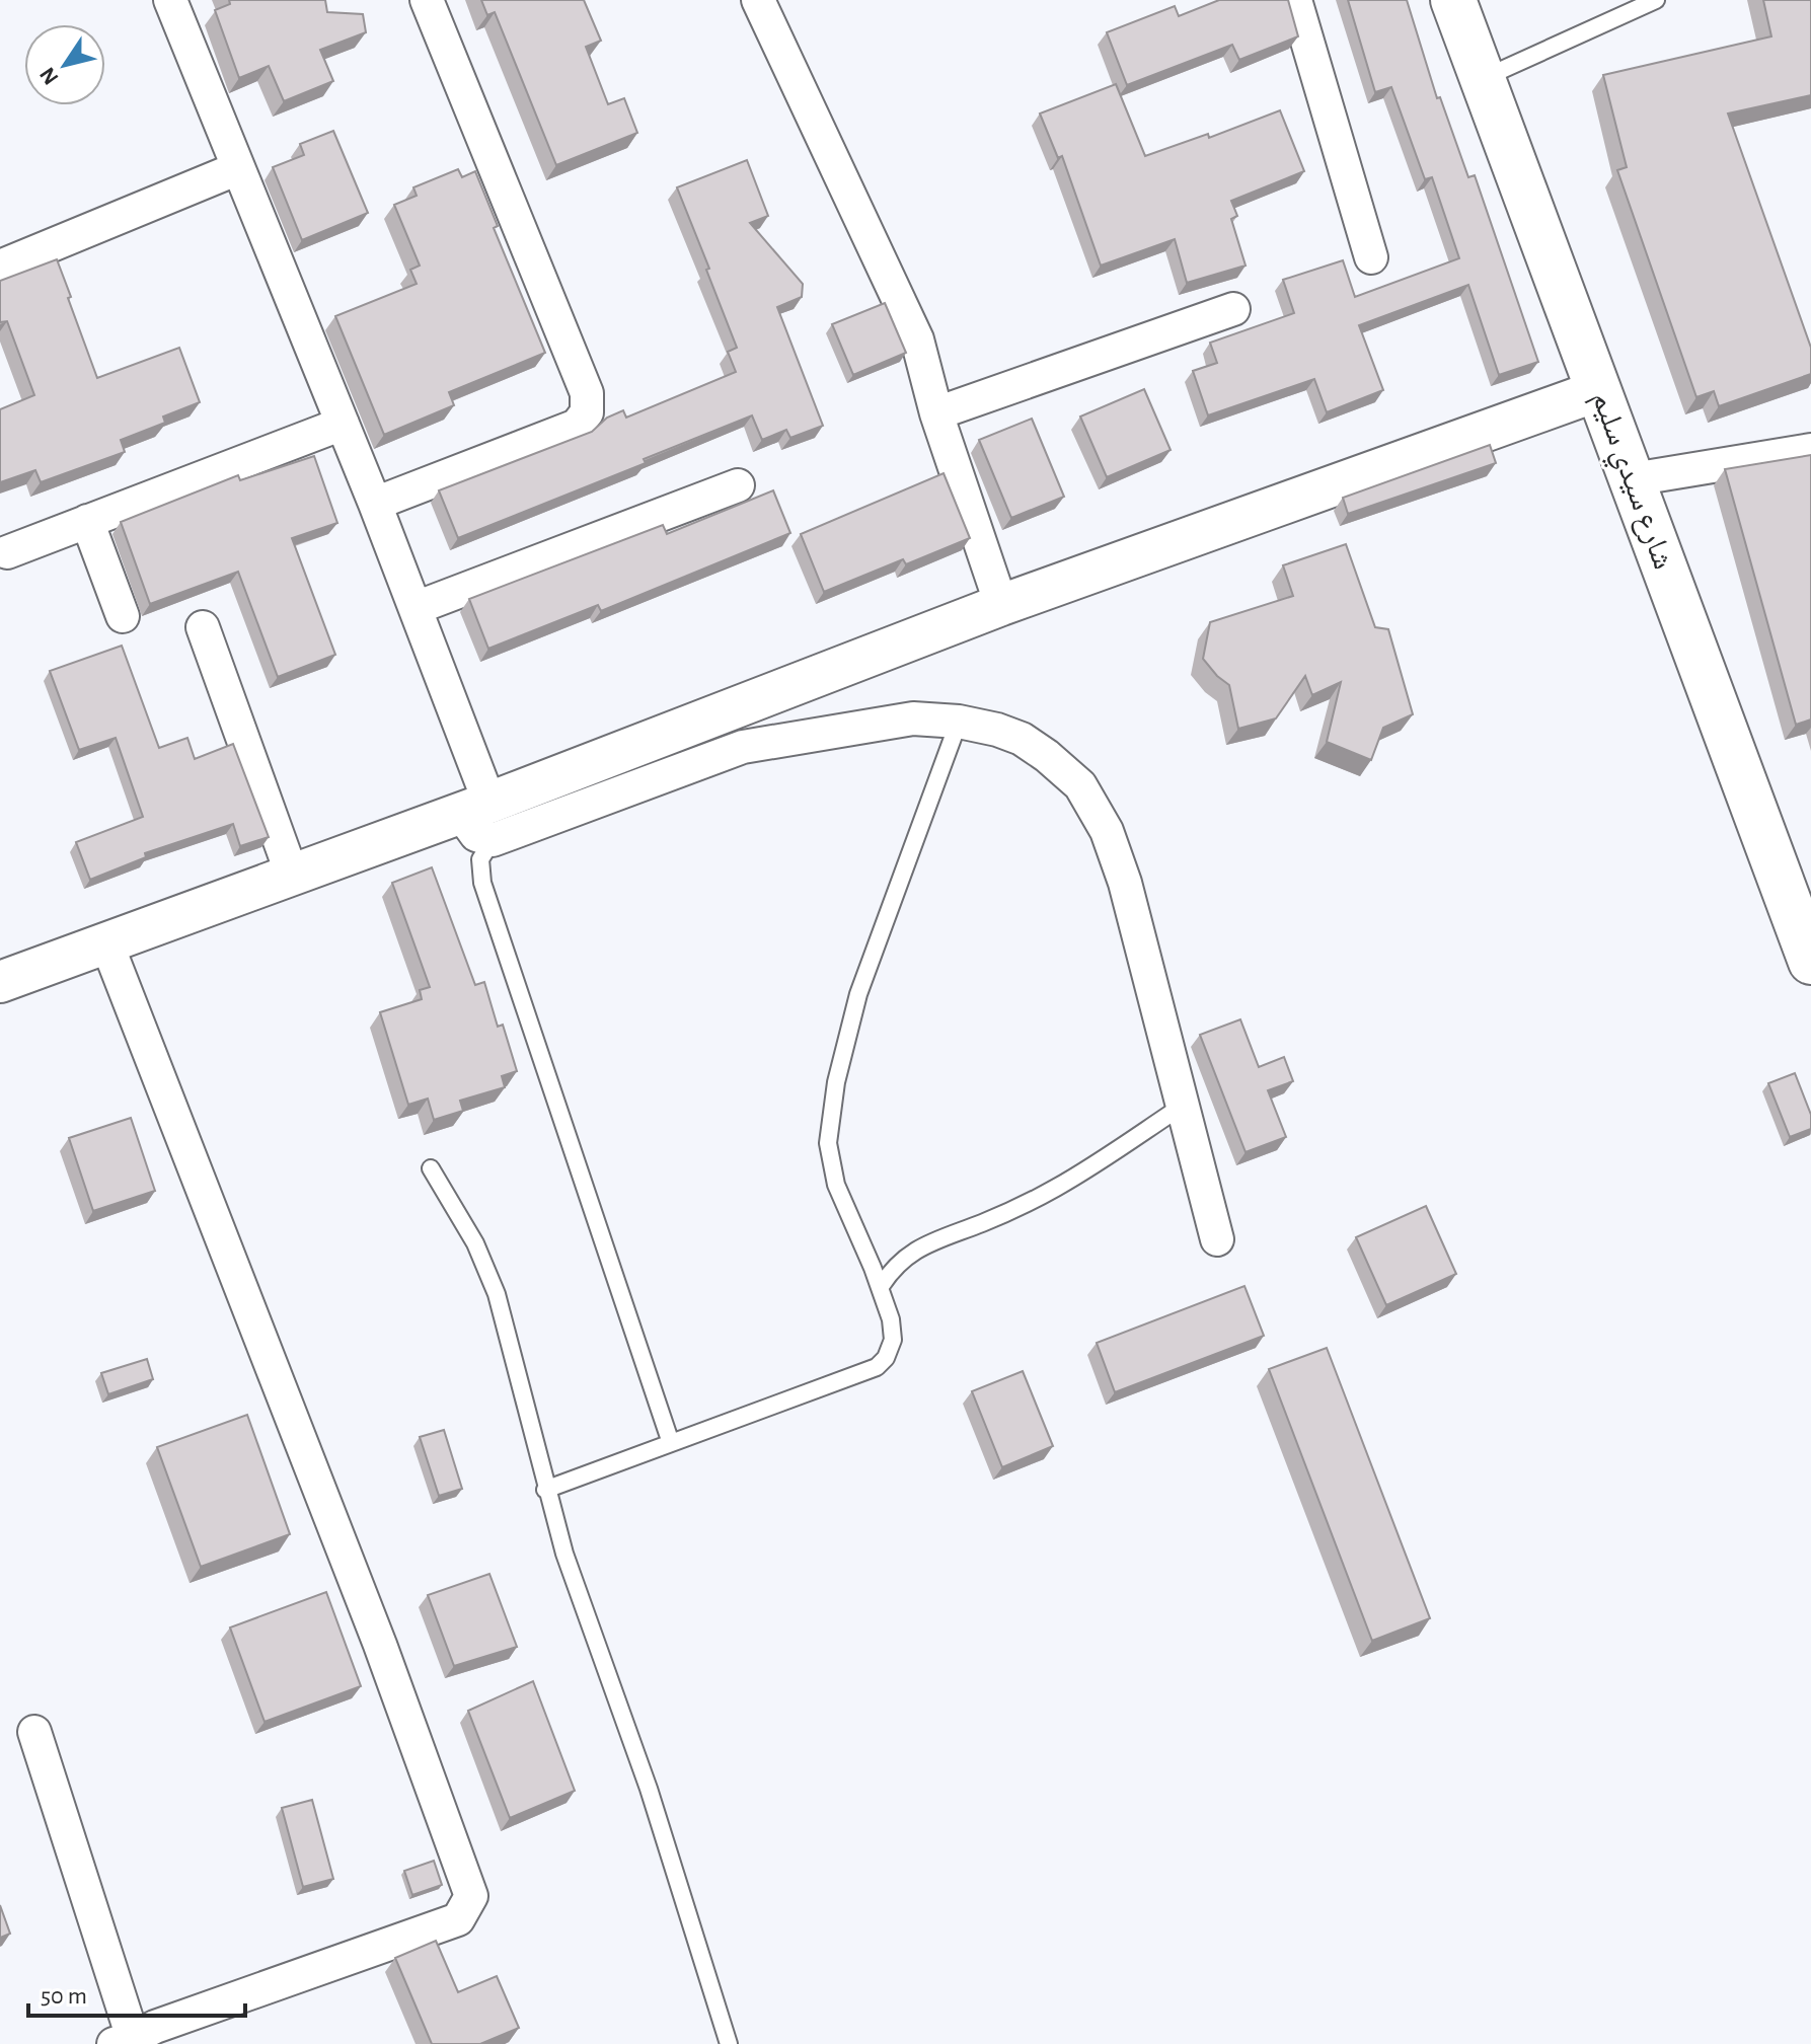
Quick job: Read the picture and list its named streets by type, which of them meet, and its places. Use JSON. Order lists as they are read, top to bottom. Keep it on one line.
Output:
{"streets":{"main road":["شارع سيدي سليم"]},"scale_bar":"50 m","north":"bottom left"}
